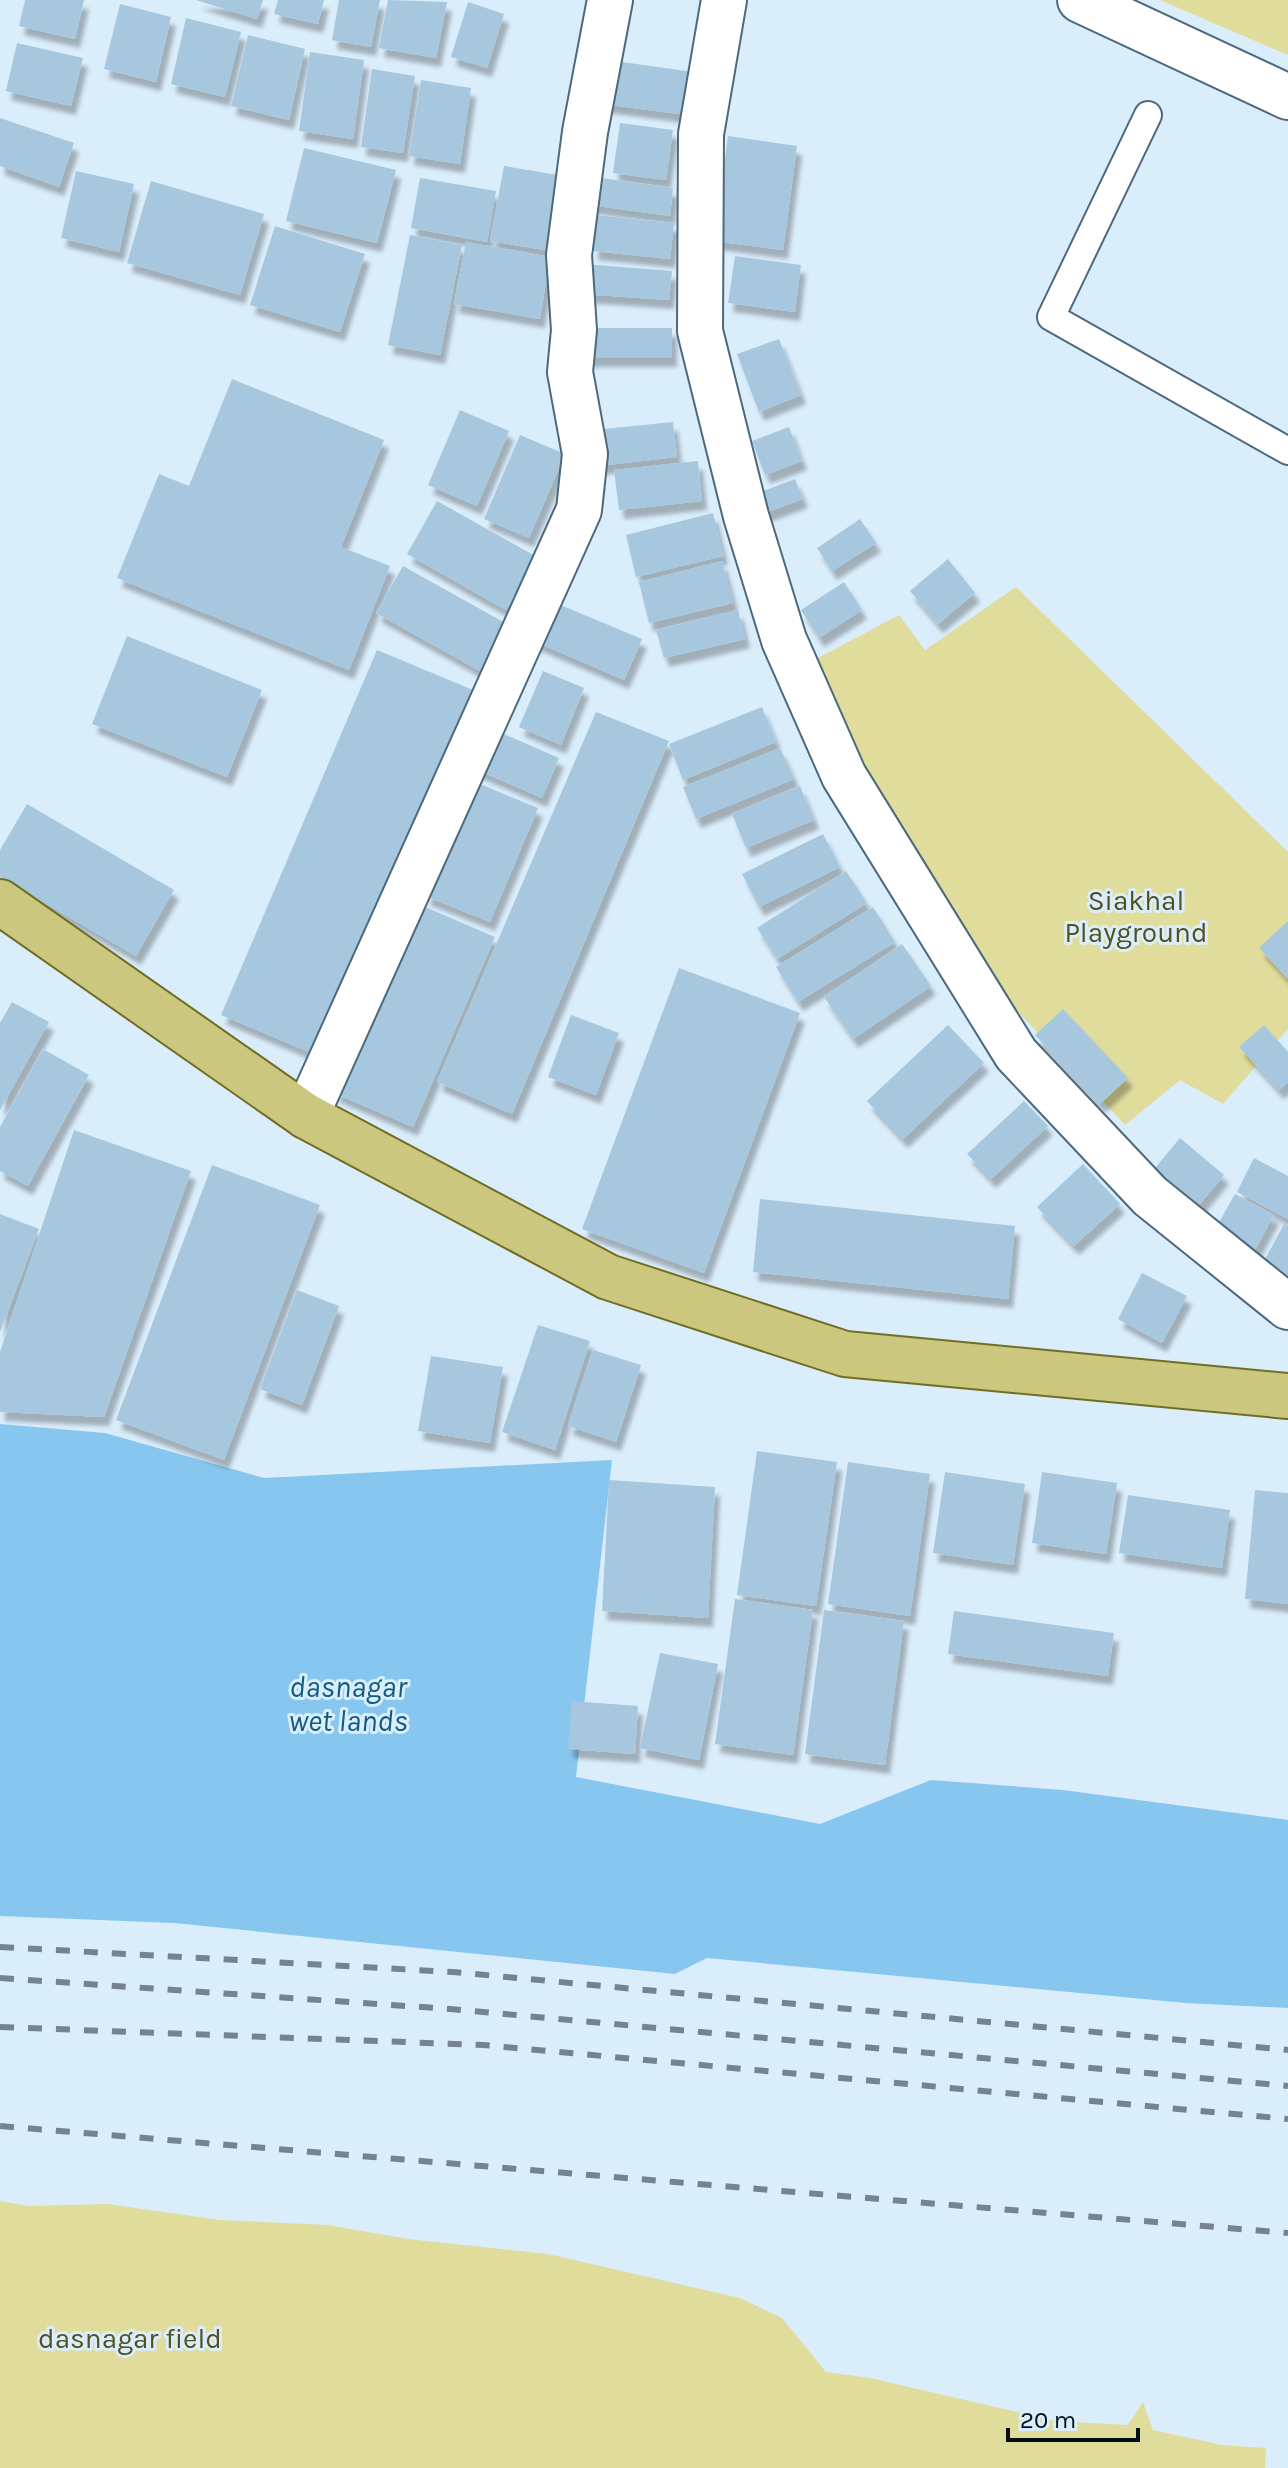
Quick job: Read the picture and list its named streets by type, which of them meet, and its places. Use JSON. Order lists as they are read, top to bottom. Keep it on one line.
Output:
{"water":["dasnagar wet lands"],"parks":["Siakhal Playground","dasnagar field"],"scale_bar":"20 m"}
